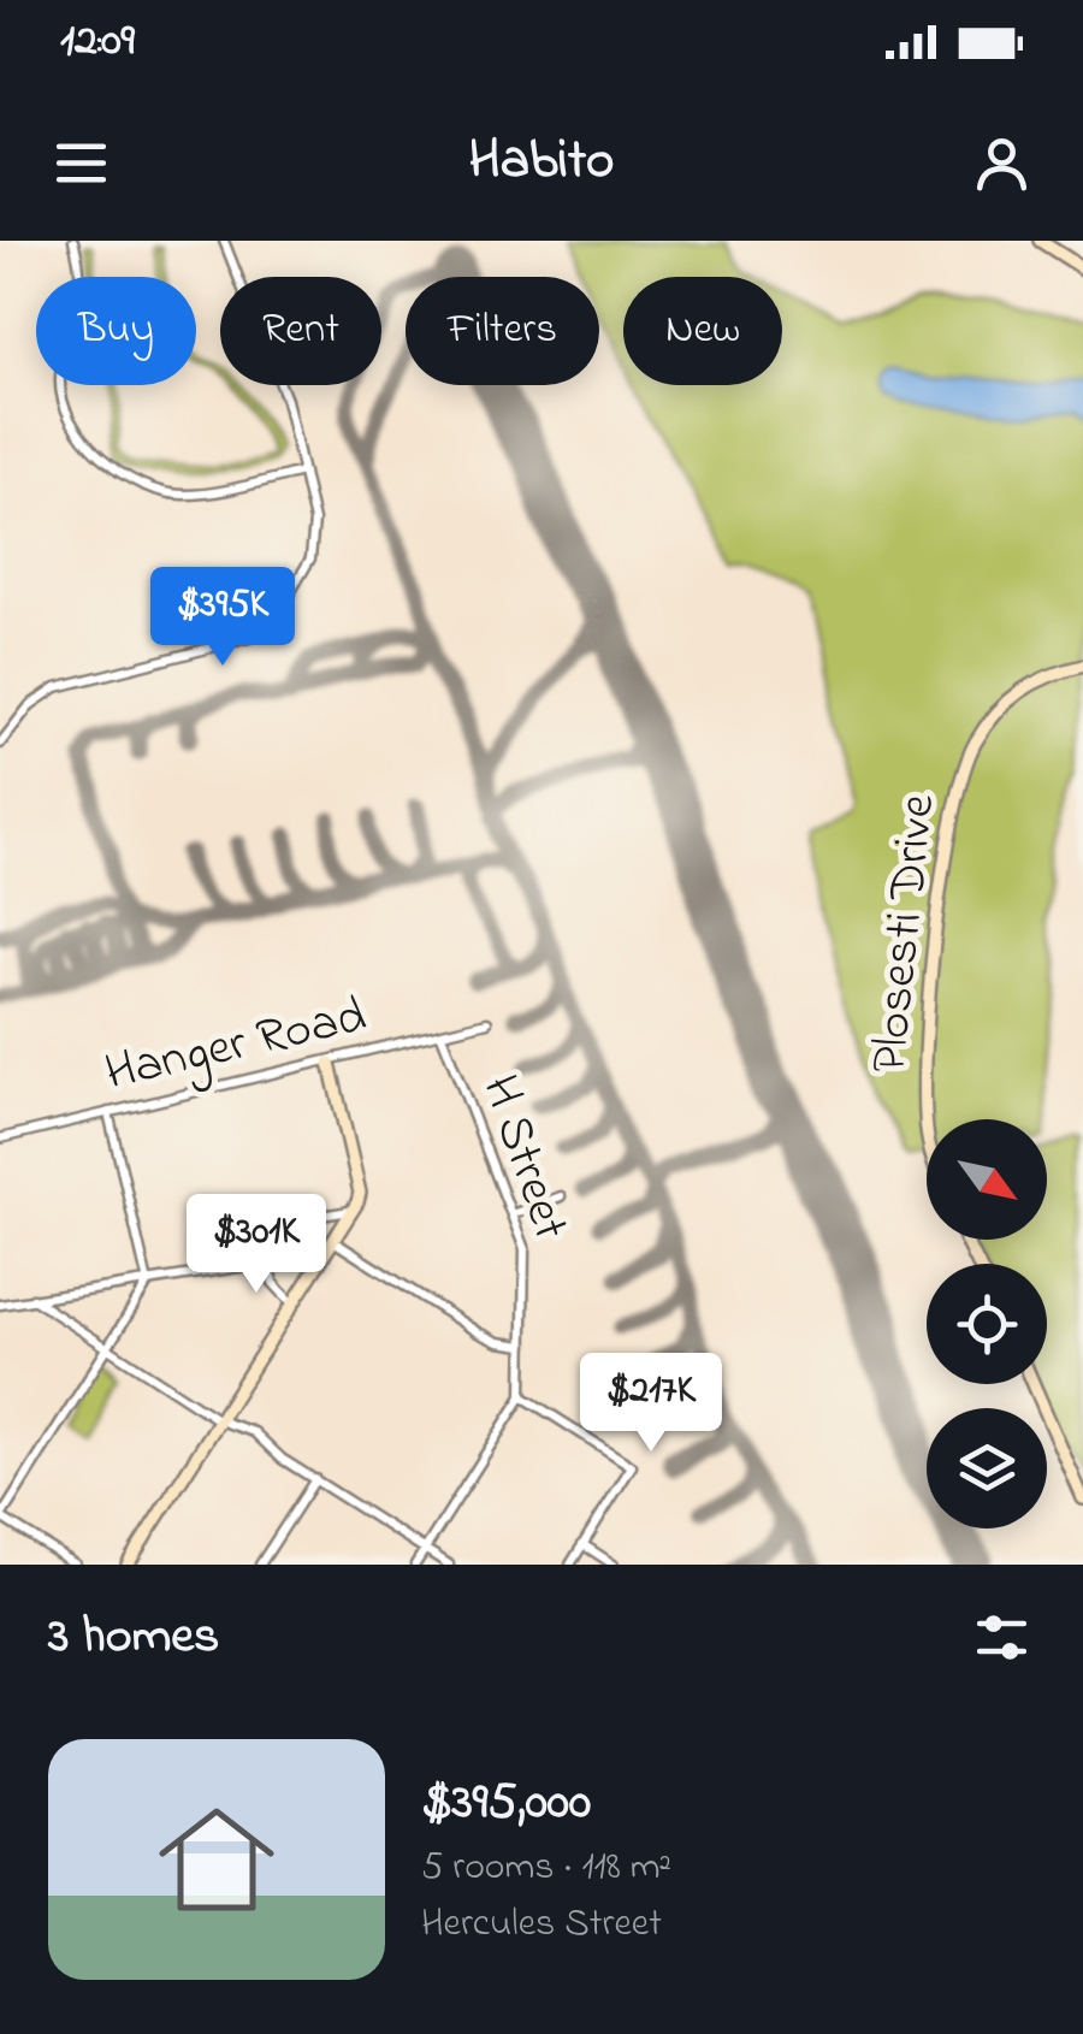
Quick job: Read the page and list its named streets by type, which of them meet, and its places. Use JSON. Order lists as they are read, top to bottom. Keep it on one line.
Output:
{"streets":{"street":["Plosesti Drive","Hanger Road","H Street"]},"crossings":[["Hanger Road","H Street"]],"north":"bottom right","page":{"status":"12:09","header":"Habito","chip":["Buy","Rent","Filters","New"],"price":["$395K","$301K","$217K"],"heading":"3 homes","list":[{"name":"$395,000","note":"5 rooms · 118 m² · Hercules Street"}]}}
